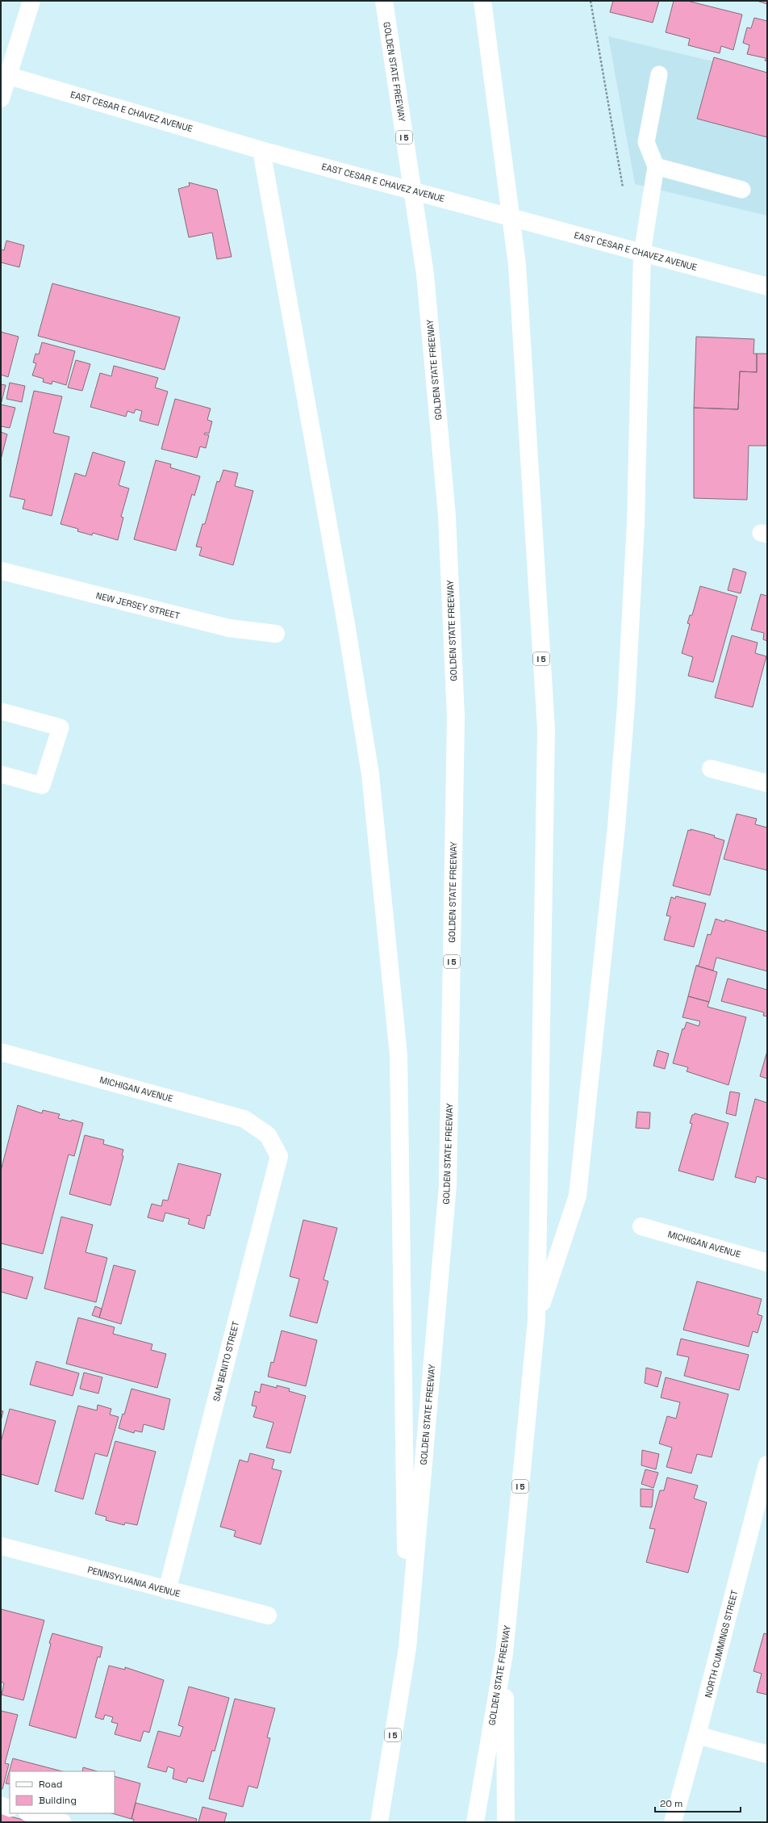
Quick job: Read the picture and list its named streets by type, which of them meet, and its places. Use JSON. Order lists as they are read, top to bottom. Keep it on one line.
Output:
{"streets":{"main road":["GOLDEN STATE FREEWAY","EAST CESAR E CHAVEZ AVENUE","I 5","NEW JERSEY STREET","MICHIGAN AVENUE","SAN BENITO STREET","PENNSYLVANIA AVENUE","NORTH CUMMINGS STREET"]},"crossings":[["MICHIGAN AVENUE","SAN BENITO STREET"],["SAN BENITO STREET","PENNSYLVANIA AVENUE"]],"legend":["Road","Building"],"scale_bar":"20 m"}
